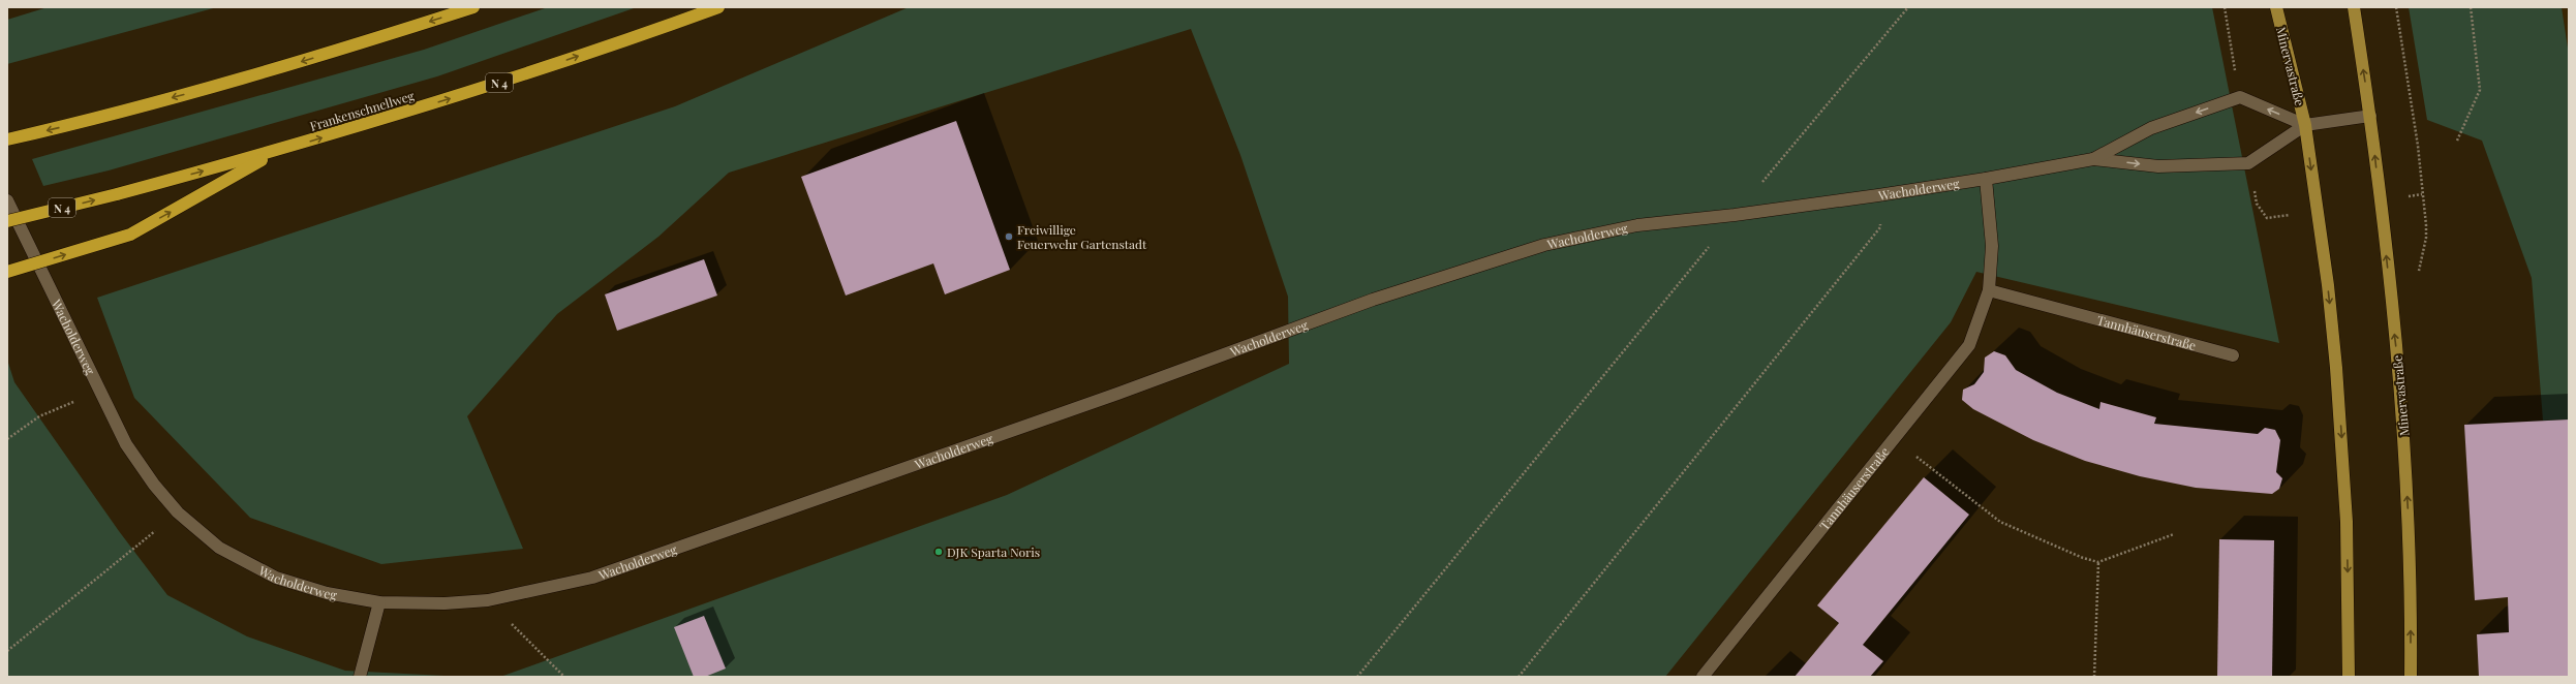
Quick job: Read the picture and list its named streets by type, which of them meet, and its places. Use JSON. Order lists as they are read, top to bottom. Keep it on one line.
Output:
{"streets":{"highway":["N 4","Frankenschnellweg"],"main road":["Minervastraße"],"street":["Wacholderweg","Tannhäuserstraße"]},"crossings":[["Minervastraße","Wacholderweg"],["Wacholderweg","Tannhäuserstraße"]],"places":["Freiwillige Feuerwehr Gartenstadt","DJK Sparta Noris"]}
